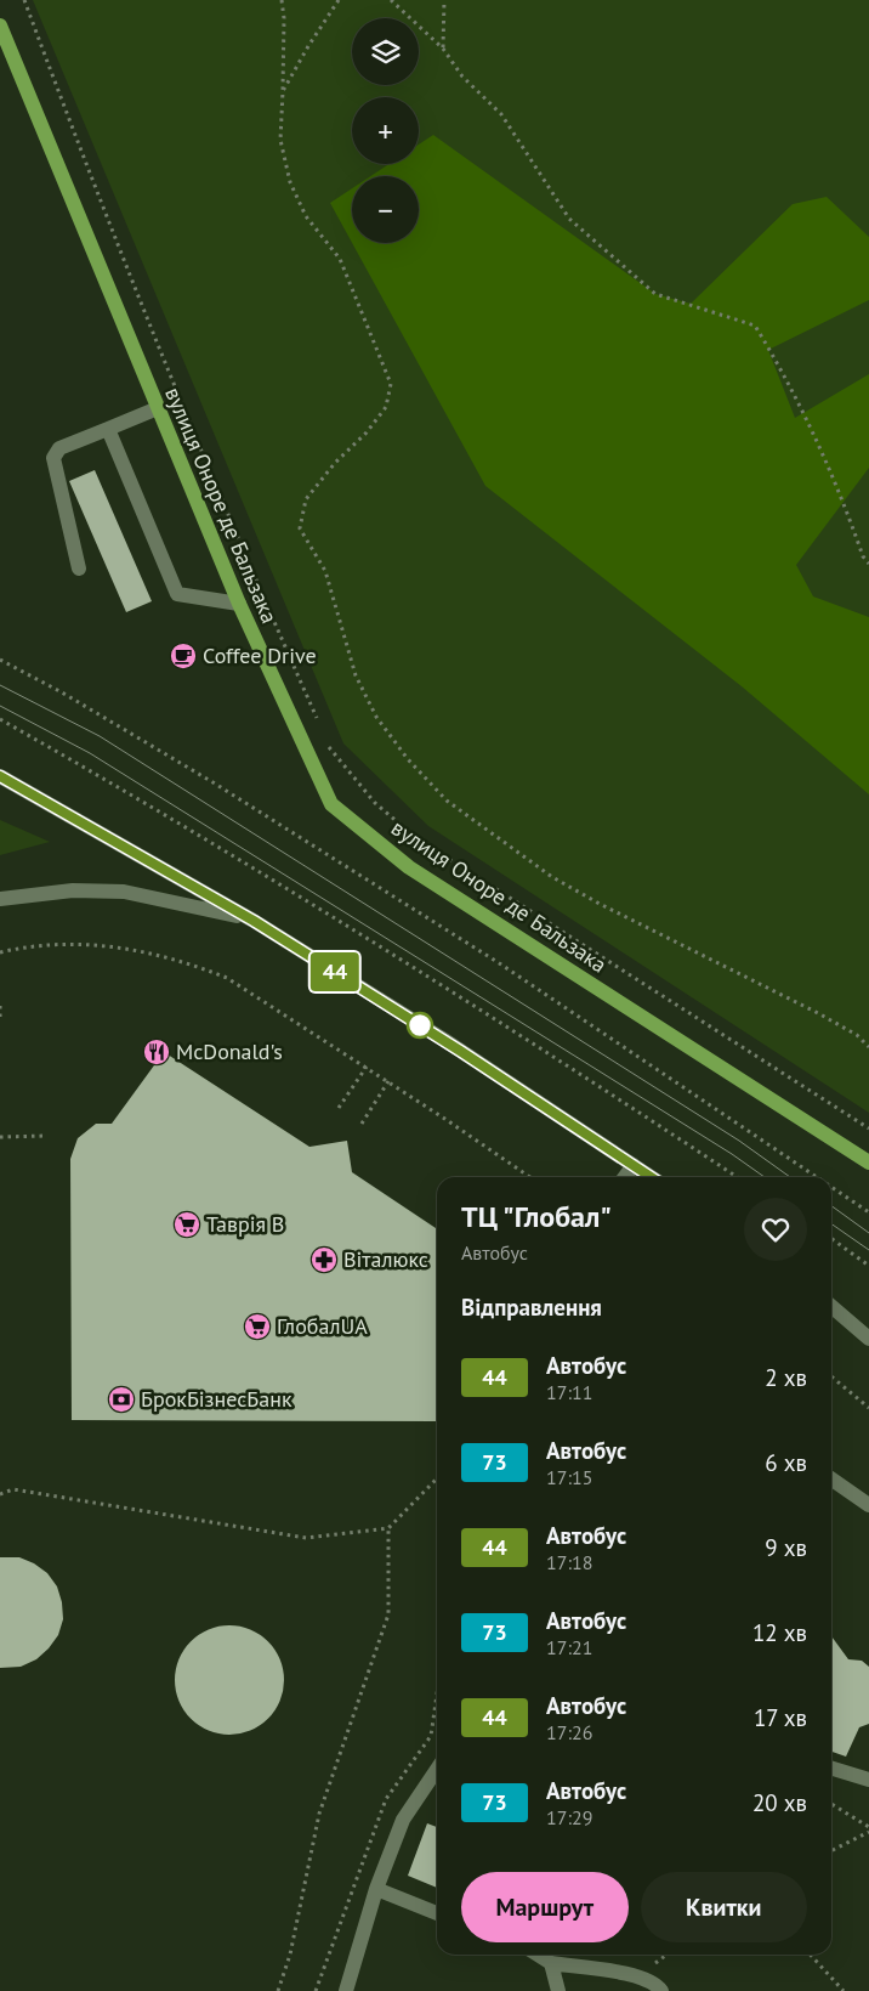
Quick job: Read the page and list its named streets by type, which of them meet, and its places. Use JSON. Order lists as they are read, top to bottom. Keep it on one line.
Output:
{"streets":{"main road":["вулиця Оноре де Бальзака"]},"places":{"cafe":["Coffee Drive"],"restaurant":["McDonald's"],"supermarket":["Таврія В","ГлобалUA"],"pharmacy":["Віталюкс"],"bank":["БрокБізнесБанк"]},"lines":["bus line 44"],"page":{"on_map":"44","map_buttons":["+","−"],"heading":[["ТЦ \"Глобал\"","Автобус"],"Відправлення"],"list":[{"mark":"44","name":"Автобус","note":"17:11","value":"2 хв"},{"mark":"73","name":"Автобус","note":"17:15","value":"6 хв"},{"mark":"44","name":"Автобус","note":"17:18","value":"9 хв"},{"mark":"73","name":"Автобус","note":"17:21","value":"12 хв"},{"mark":"44","name":"Автобус","note":"17:26","value":"17 хв"},{"mark":"73","name":"Автобус","note":"17:29","value":"20 хв"}],"buttons":["Маршрут","Квитки"]}}
